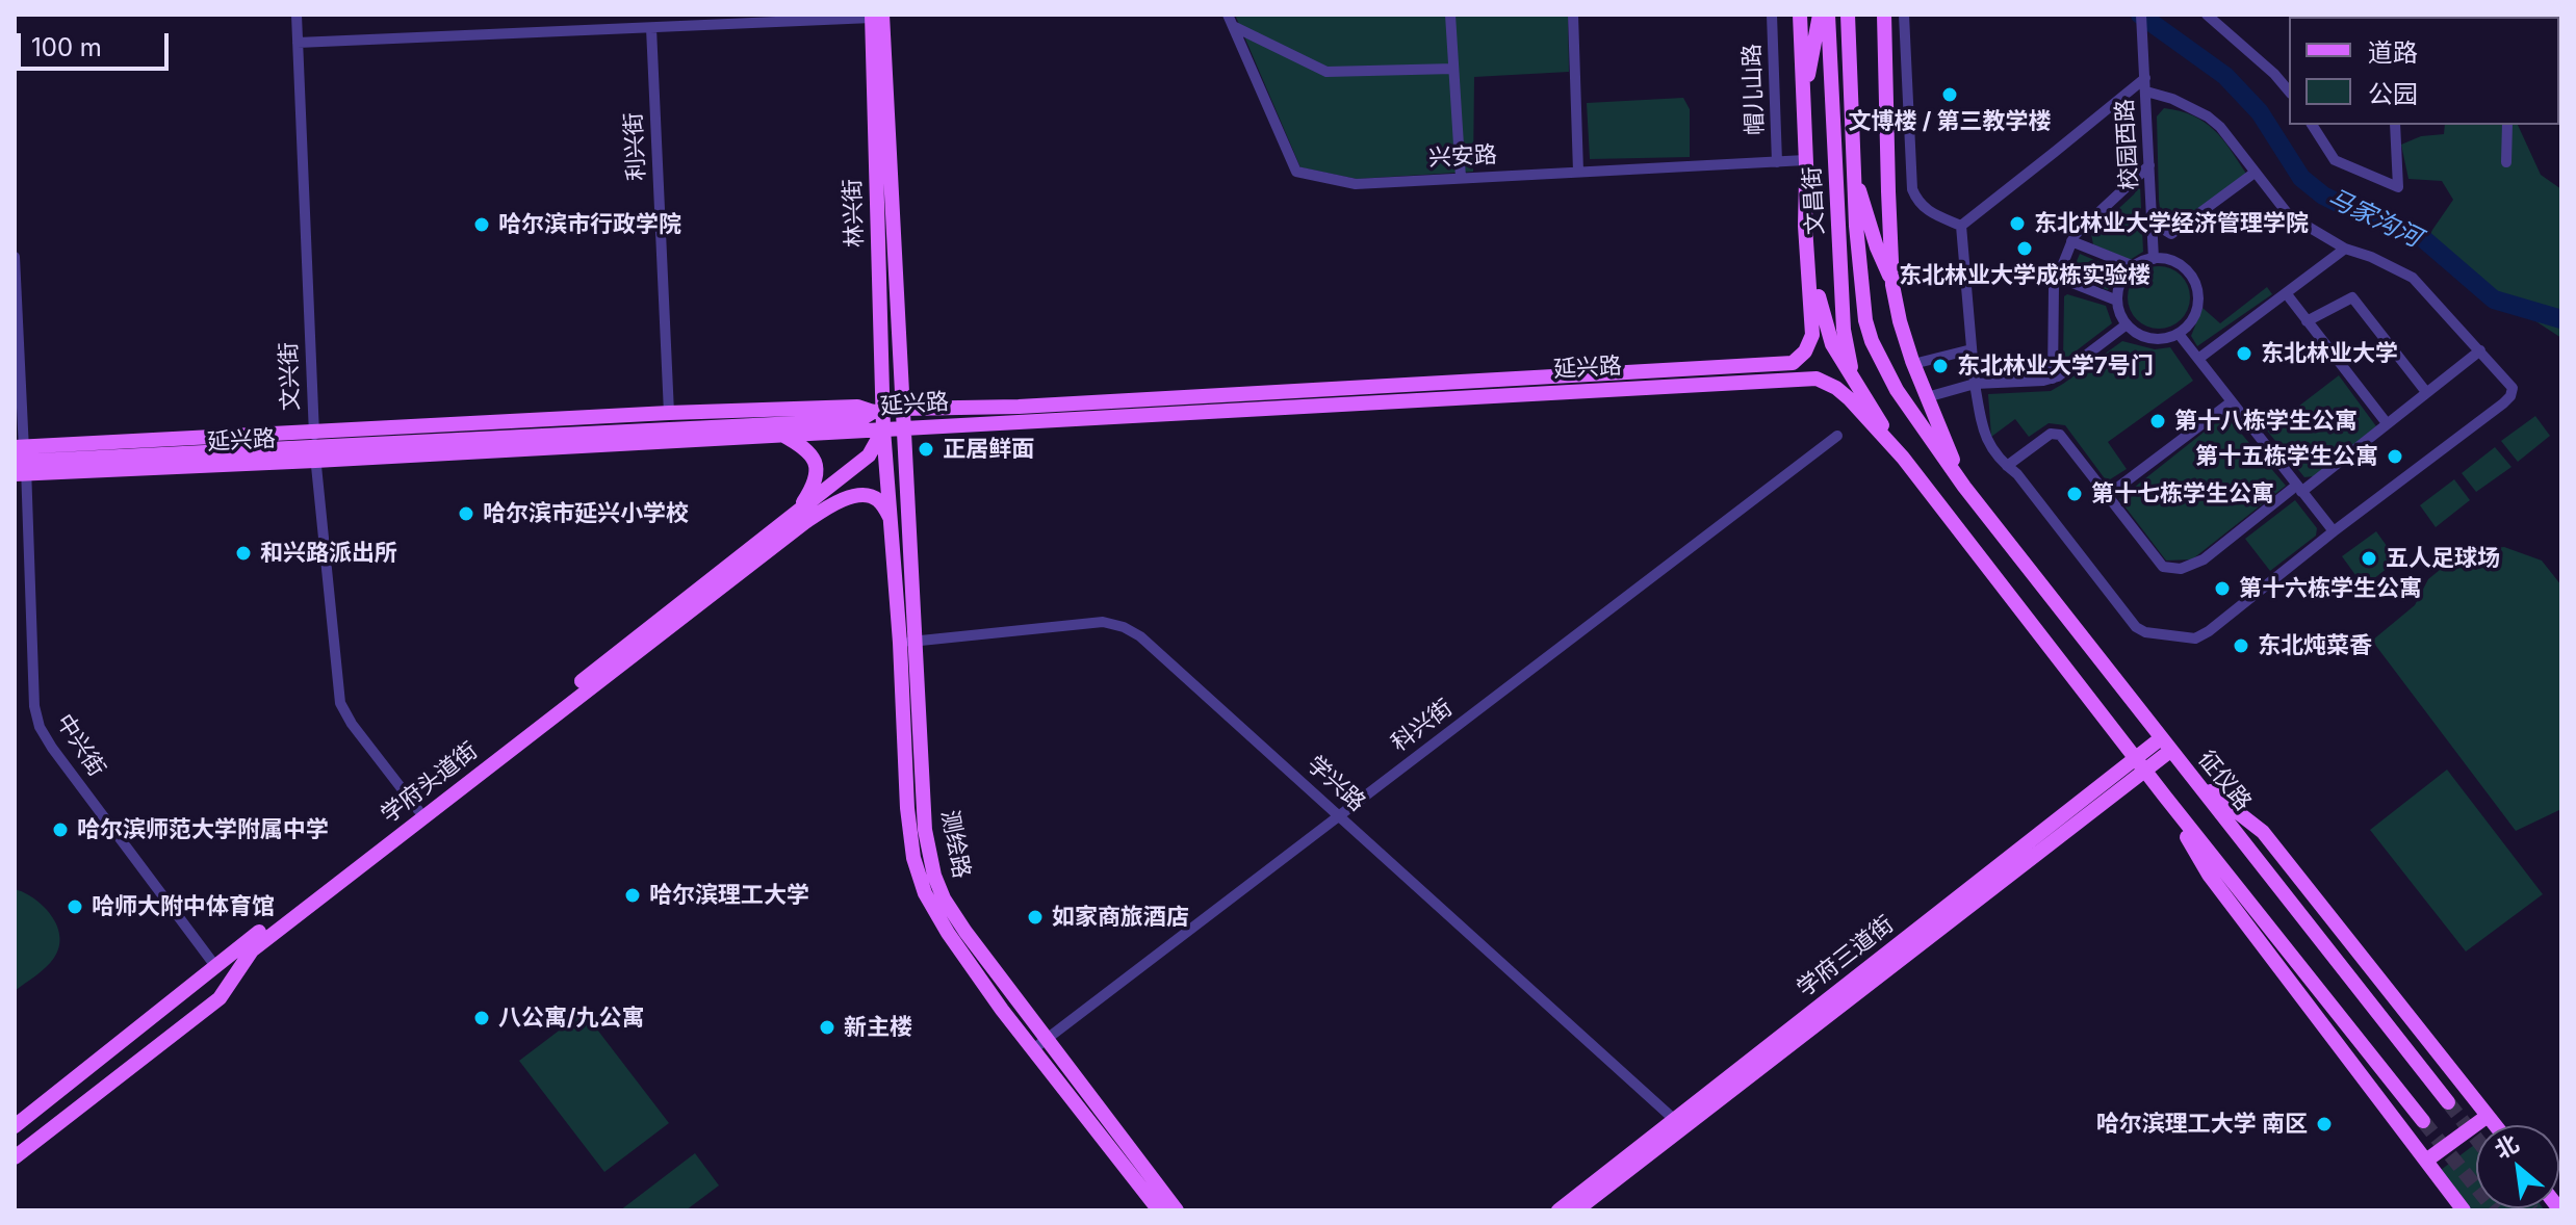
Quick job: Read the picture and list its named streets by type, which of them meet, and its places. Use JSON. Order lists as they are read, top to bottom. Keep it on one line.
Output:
{"streets":{"main road":["文昌街","林兴街","延兴路","征仪路","学府头道街","测绘路","学府三道街"],"street":["帽儿山路","校园西路","利兴街","兴安路","文兴街","科兴街","中兴街","学兴路"]},"crossings":[["帽儿山路","兴安路"],["利兴街","延兴路"],["文昌街","征仪路"],["林兴街","延兴路"],["林兴街","测绘路"],["延兴路","文兴街"],["延兴路","中兴街"],["延兴路","学府头道街"],["延兴路","测绘路"],["文兴街","学府头道街"],["科兴街","学兴路"],["科兴街","测绘路"],["中兴街","学府头道街"],["征仪路","学府三道街"],["学府头道街","测绘路"],["学兴路","测绘路"],["学兴路","学府三道街"]],"water":["马家沟河"],"places":["文博楼 / 第三教学楼","东北林业大学经济管理学院","哈尔滨市行政学院","东北林业大学成栋实验楼","东北林业大学","东北林业大学7号门","第十八栋学生公寓","正居鲜面","第十五栋学生公寓","第十七栋学生公寓","哈尔滨市延兴小学校","和兴路派出所","五人足球场","第十六栋学生公寓","东北炖菜香","哈尔滨师范大学附属中学","哈尔滨理工大学","哈师大附中体育馆","如家商旅酒店","八公寓/九公寓","新主楼","哈尔滨理工大学 南区"],"legend":["道路","公园"],"scale_bar":"100 m","north":"top left"}
